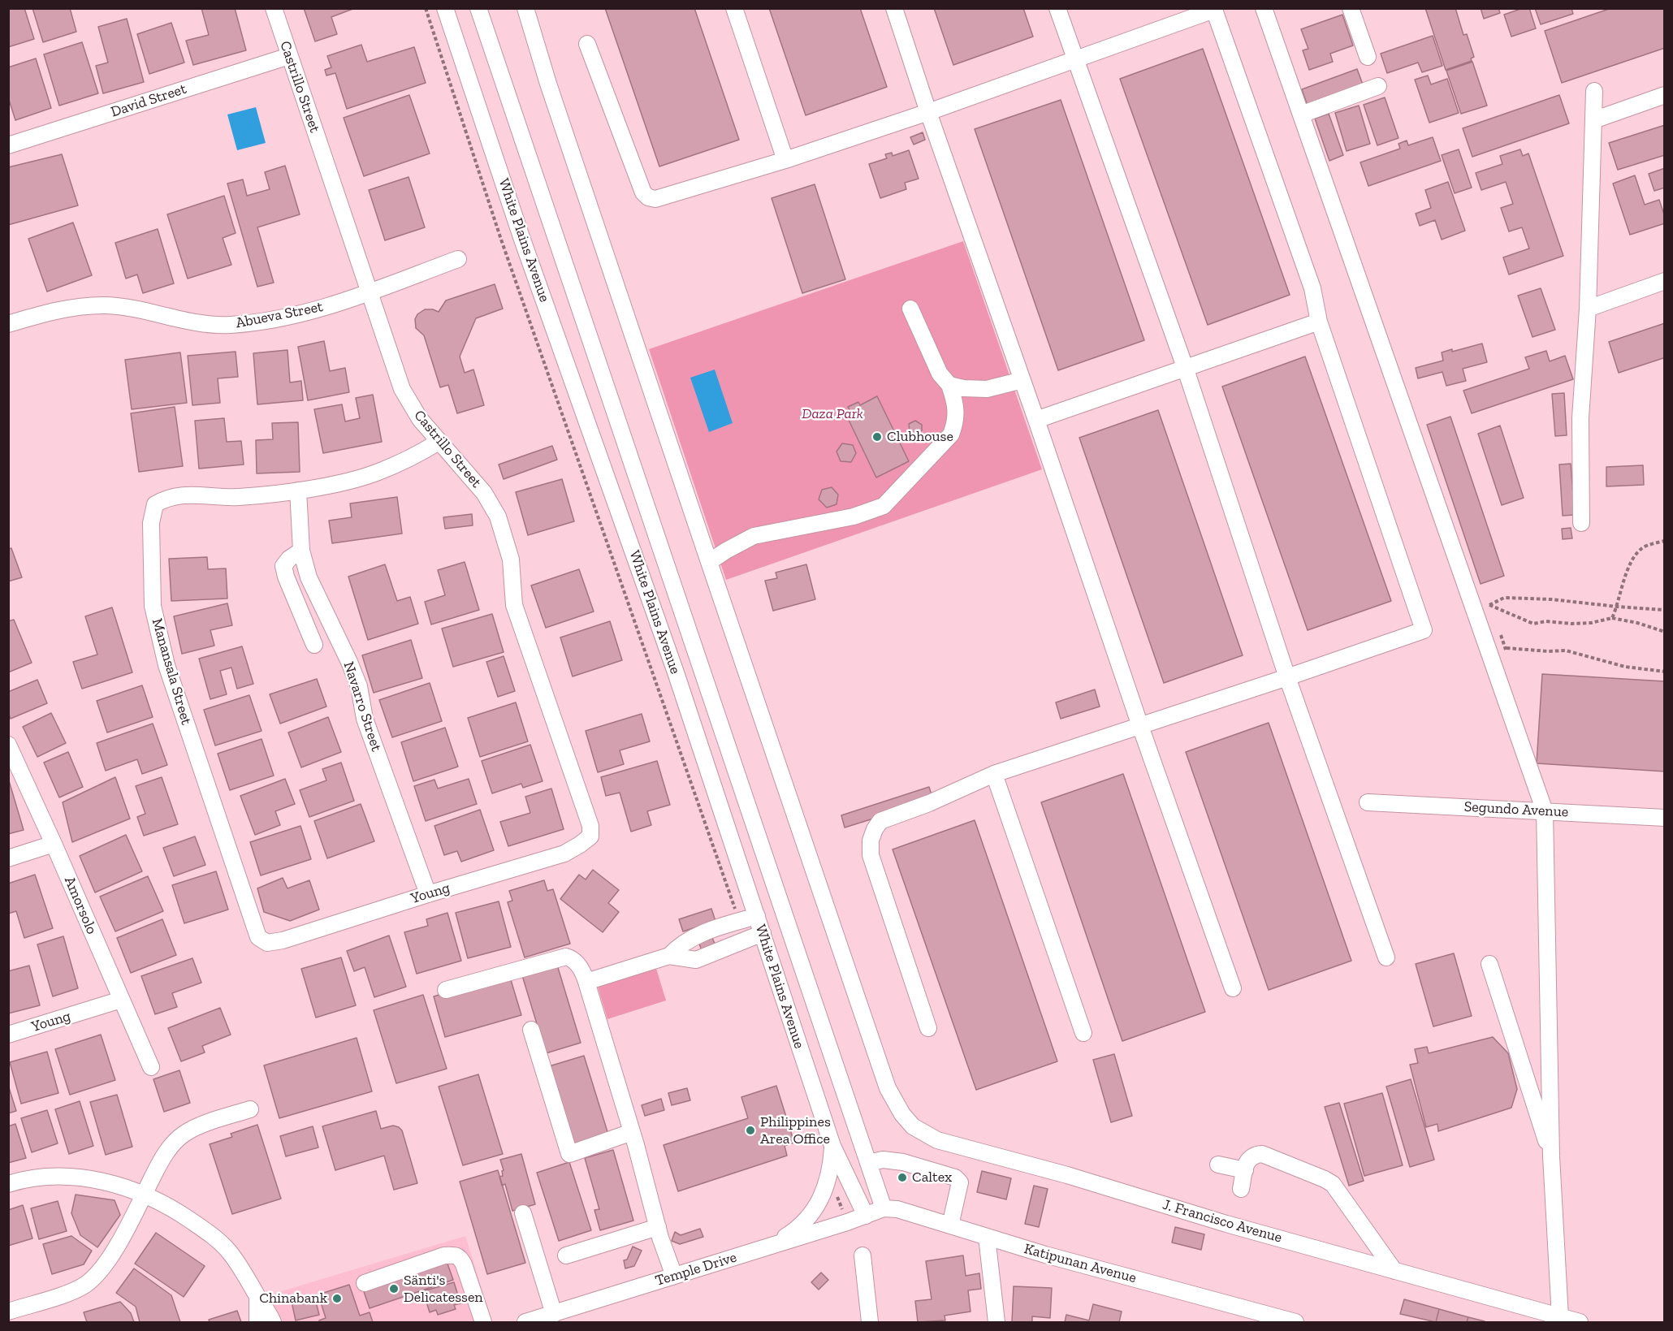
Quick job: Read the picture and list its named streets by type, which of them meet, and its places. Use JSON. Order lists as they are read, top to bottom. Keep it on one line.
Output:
{"streets":{"street":["Castrillo Street","David Street","White Plains Avenue","Abueva Street","Manansala Street","Navarro Street","Segundo Avenue","Young","Amorsolo","J. Francisco Avenue","Katipunan Avenue","Temple Drive"]},"crossings":[["Castrillo Street","David Street"],["Castrillo Street","Abueva Street"],["Castrillo Street","Manansala Street"],["Castrillo Street","Young"],["White Plains Avenue","Katipunan Avenue"],["White Plains Avenue","Temple Drive"],["Manansala Street","Navarro Street"],["Manansala Street","Young"],["Navarro Street","Young"],["Young","Amorsolo"]],"parks":["Daza Park"],"places":["Clubhouse","Philippines Area Office","Caltex","Sänti's Delicatessen","Chinabank"]}
